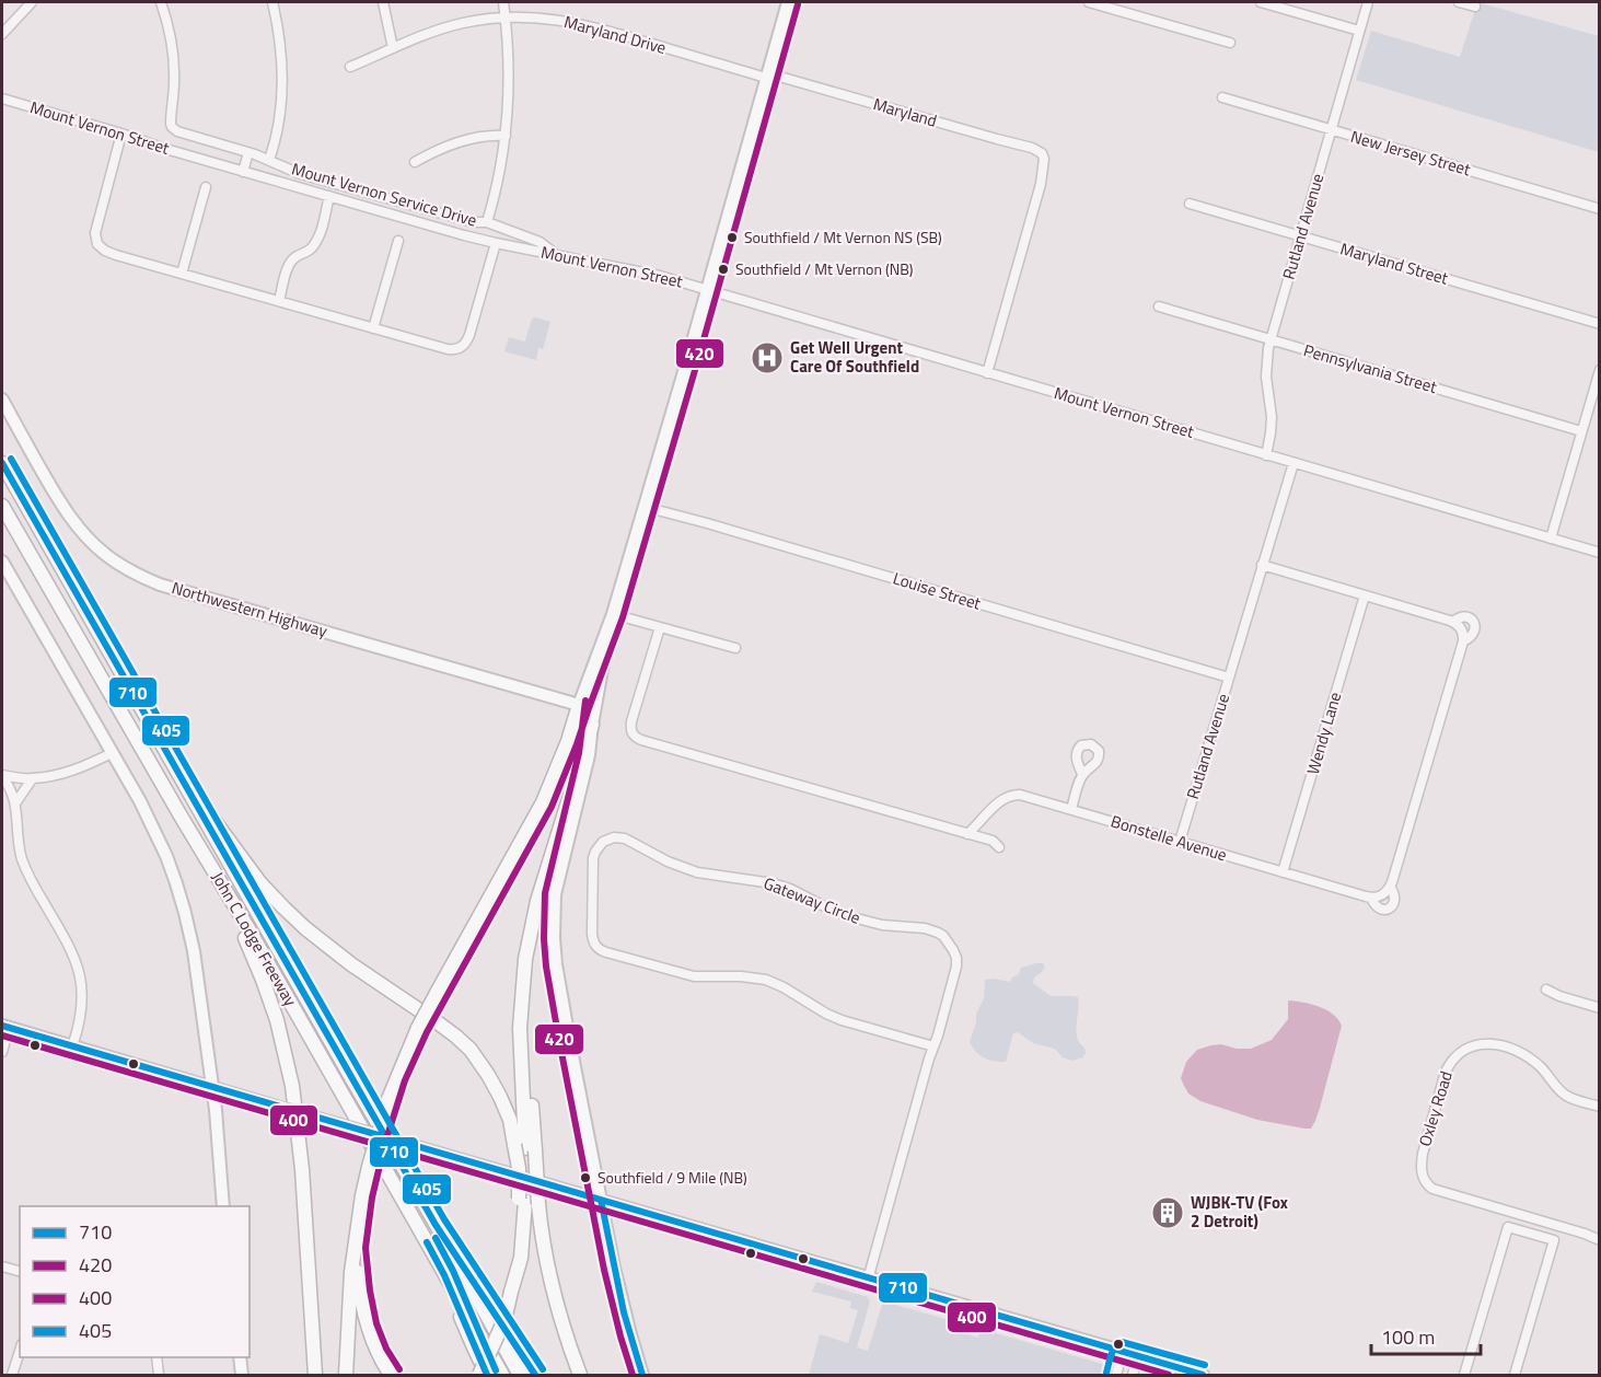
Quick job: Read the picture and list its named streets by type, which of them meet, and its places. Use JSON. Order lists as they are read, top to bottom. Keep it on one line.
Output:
{"streets":{"highway":["John C Lodge Freeway"],"main road":["Northwestern Highway"],"street":["Maryland Drive","Maryland","Mount Vernon Street","New Jersey Street","Mount Vernon Service Drive","Rutland Avenue","Maryland Street","Pennsylvania Street","Louise Street","Wendy Lane","Bonstelle Avenue","Gateway Circle","Oxley Road"]},"crossings":[["Maryland Drive","Maryland"],["Maryland","Mount Vernon Street"],["Mount Vernon Street","Mount Vernon Service Drive"],["Mount Vernon Street","Rutland Avenue"],["New Jersey Street","Rutland Avenue"],["Rutland Avenue","Maryland Street"],["Rutland Avenue","Pennsylvania Street"],["Rutland Avenue","Louise Street"],["Rutland Avenue","Bonstelle Avenue"],["Wendy Lane","Bonstelle Avenue"]],"places":{"other":["Southfield / Mt Vernon NS (SB)","Southfield / Mt Vernon (NB)","Southfield / 9 Mile (NB)"],"hospital":["Get Well Urgent Care Of Southfield"],"building":["WJBK-TV (Fox 2 Detroit)"]},"lines":["transit line 420","transit line 405","transit line 710","transit line 400"],"legend":["710","420","400","405"],"scale_bar":"100 m"}
